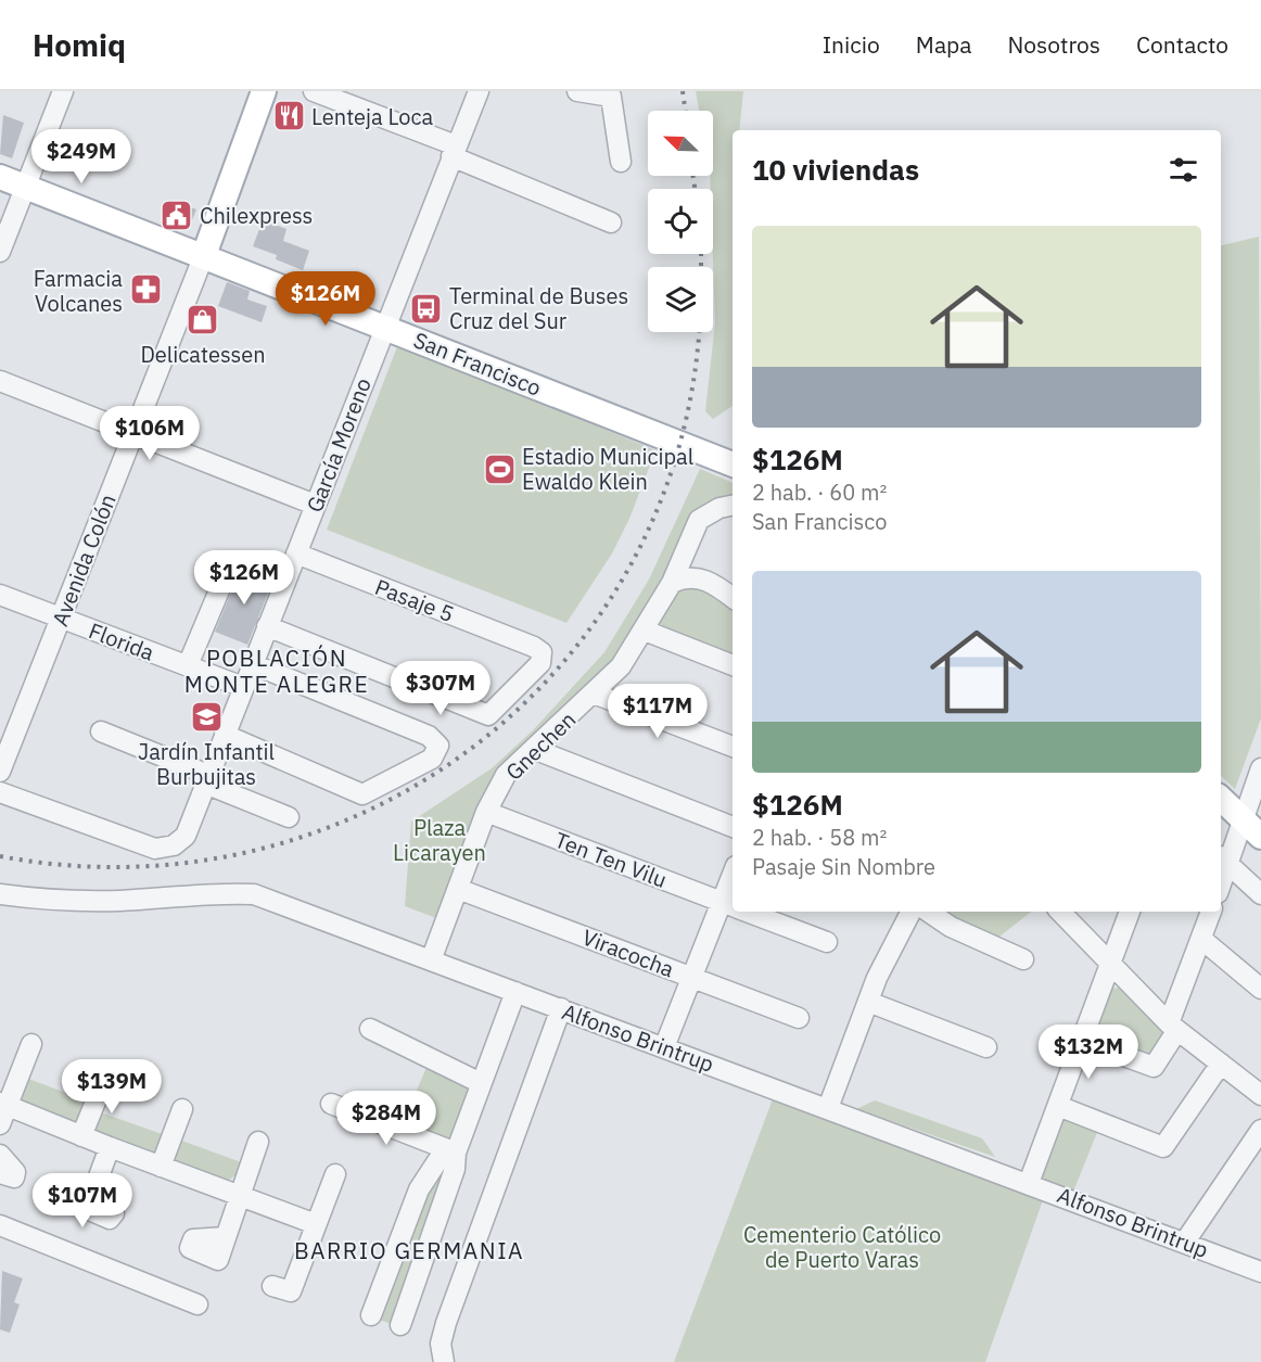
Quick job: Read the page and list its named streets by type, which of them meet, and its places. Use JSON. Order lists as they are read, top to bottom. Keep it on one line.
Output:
{"streets":{"main road":["San Francisco","Avenida Colón"],"street":["García Moreno","Pasaje 5","Florida","Gnechen","Ten Ten Vilu","Viracocha","Alfonso Brintrup"]},"crossings":[["San Francisco","García Moreno"],["San Francisco","Avenida Colón"],["García Moreno","Pasaje 5"],["García Moreno","Florida"],["Avenida Colón","Florida"],["Gnechen","Ten Ten Vilu"],["Gnechen","Viracocha"],["Gnechen","Alfonso Brintrup"]],"districts":["POBLACIÓN MONTE ALEGRE","BARRIO GERMANIA"],"parks":["Plaza Licarayen","Cementerio Católico de Puerto Varas"],"places":{"restaurant":["Lenteja Loca"],"public building":["Chilexpress"],"pharmacy":["Farmacia Volcanes"],"bus stop":["Terminal de Buses Cruz del Sur"],"shop":["Delicatessen"],"sports":["Estadio Municipal Ewaldo Klein"],"school or university":["Jardín Infantil Burbujitas"]},"north":"top left","page":{"header":"Homiq","nav":["Inicio","Mapa","Nosotros","Contacto"],"price":["$249M","$126M","$106M","$126M","$307M","$117M","$132M","$139M","$284M","$107M"],"heading":"10 viviendas","list":[{"name":"$126M","note":"2 hab. · 60 m² · San Francisco"},{"name":"$126M","note":"2 hab. · 58 m² · Pasaje Sin Nombre"}]}}
